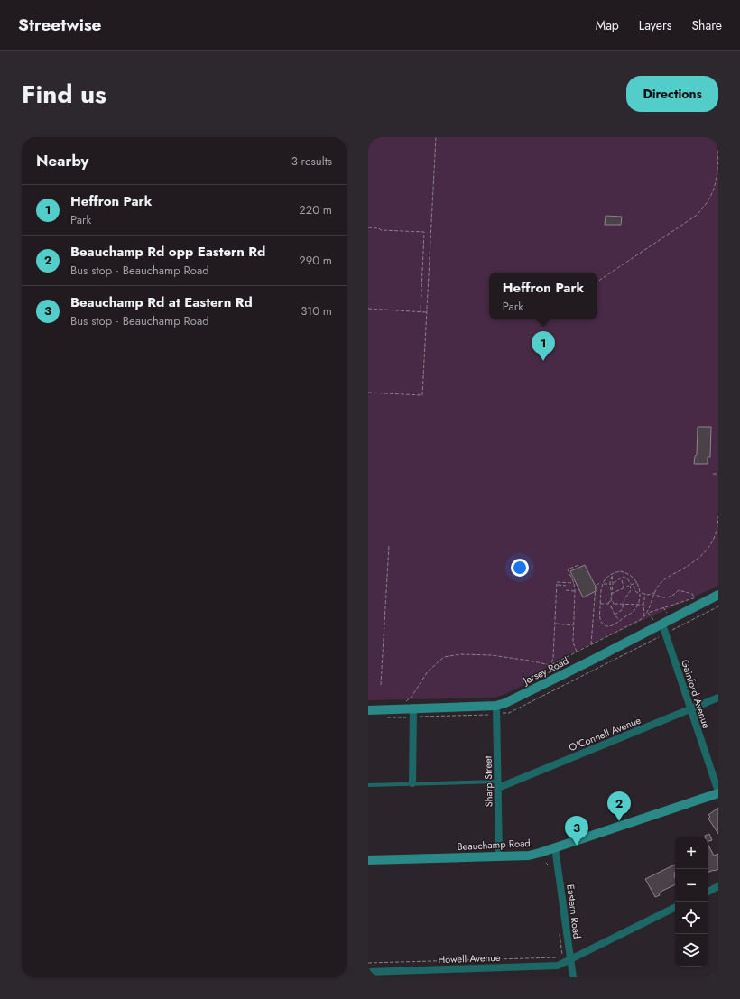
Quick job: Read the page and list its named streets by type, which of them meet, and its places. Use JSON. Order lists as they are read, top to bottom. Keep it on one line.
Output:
{"streets":{"street":["Jersey Road","Gainford Avenue","O'Connell Avenue","Sharp Street","Beauchamp Road","Eastern Road","Howell Avenue"]},"crossings":[["Jersey Road","Gainford Avenue"],["Jersey Road","Sharp Street"],["Gainford Avenue","O'Connell Avenue"],["Gainford Avenue","Beauchamp Road"],["O'Connell Avenue","Sharp Street"],["Sharp Street","Beauchamp Road"],["Beauchamp Road","Eastern Road"],["Eastern Road","Howell Avenue"]],"page":{"header":"Streetwise","nav":["Map","Layers","Share"],"title":"Find us","buttons":"Directions","heading":["Nearby","3 results"],"list":[{"mark":"1","name":"Heffron Park","note":"Park","value":"220 m"},{"mark":"2","name":"Beauchamp Rd opp Eastern Rd","note":"Bus stop · Beauchamp Road","value":"290 m"},{"mark":"3","name":"Beauchamp Rd at Eastern Rd","note":"Bus stop · Beauchamp Road","value":"310 m"}],"popup":["Heffron Park","Park"],"pins":["1","2","3"],"map_buttons":["+","−"]}}
